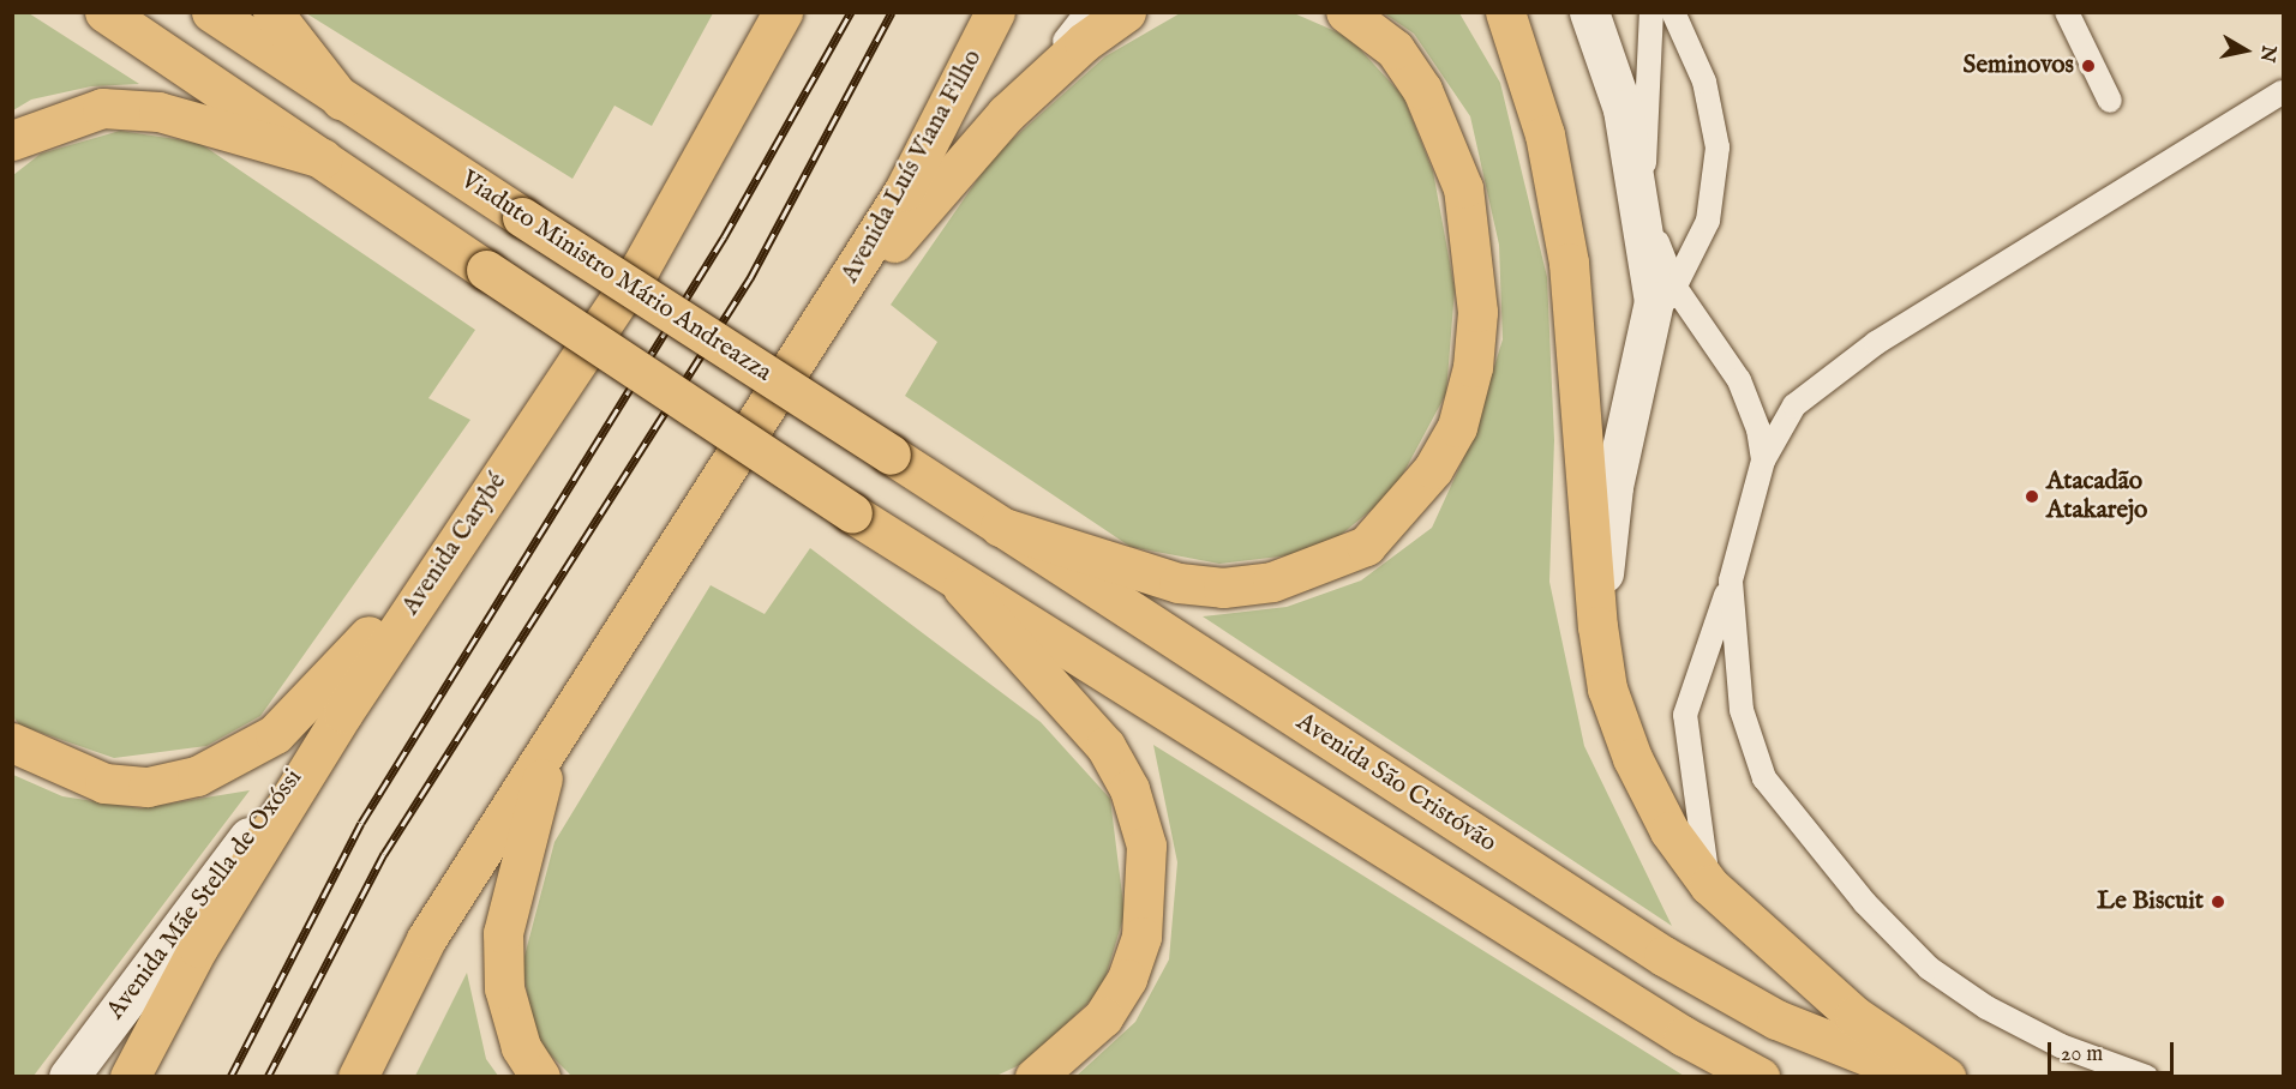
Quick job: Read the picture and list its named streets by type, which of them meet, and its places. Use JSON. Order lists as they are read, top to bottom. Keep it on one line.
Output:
{"streets":{"main road":["Avenida Luís Viana Filho","Viaduto Ministro Mário Andreazza","Avenida Carybé","Avenida São Cristóvão","Avenida Mãe Stella de Oxóssi"]},"crossings":[["Viaduto Ministro Mário Andreazza","Avenida São Cristóvão"],["Avenida Carybé","Avenida Mãe Stella de Oxóssi"]],"places":["Seminovos","Atacadão Atakarejo","Le Biscuit"],"scale_bar":"20 m","north":"right"}
